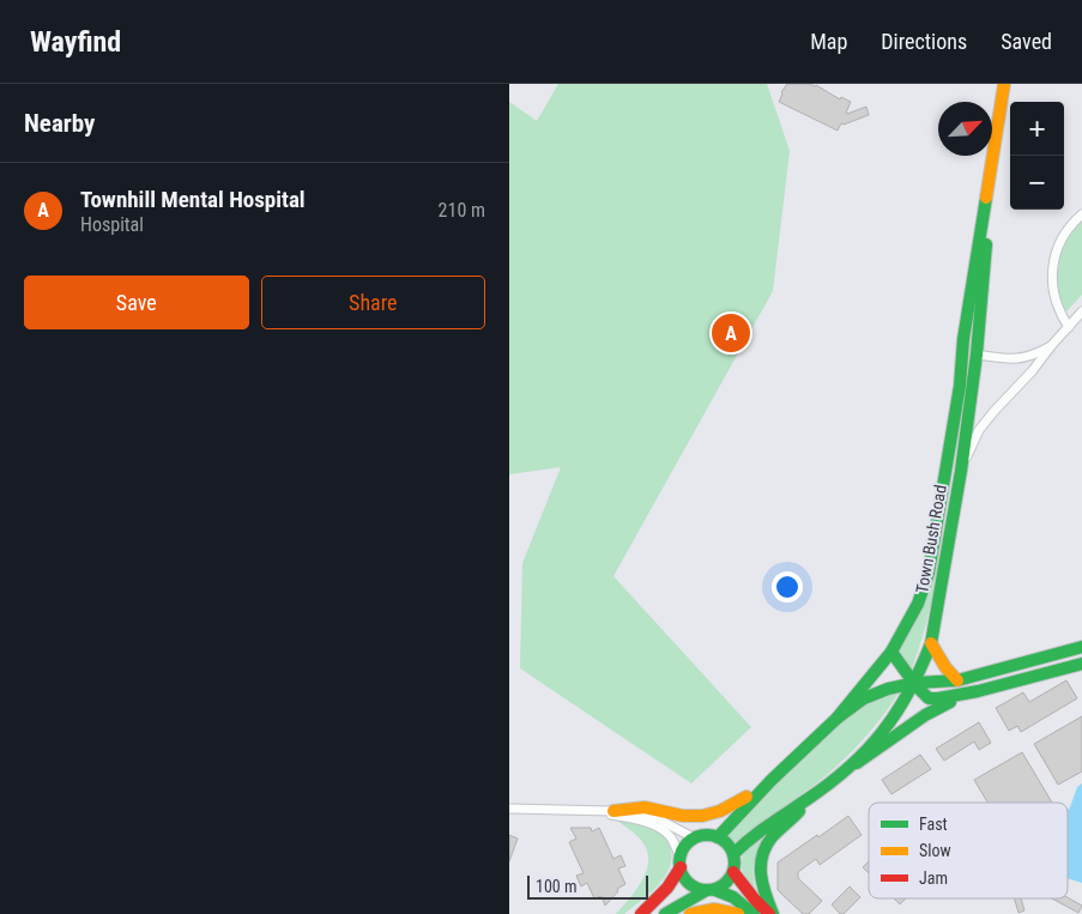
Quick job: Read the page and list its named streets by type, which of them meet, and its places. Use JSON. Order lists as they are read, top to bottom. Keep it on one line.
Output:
{"streets":{"main road":["Town Bush Road"]},"legend":["Fast","Slow","Jam"],"scale_bar":"100 m","north":"top right","page":{"header":"Wayfind","nav":["Map","Directions","Saved"],"heading":"Nearby","map_buttons":["+","−"],"list":[{"mark":"A","name":"Townhill Mental Hospital","note":"Hospital","value":"210 m"}],"buttons":["Save","Share"],"pins":"A","scale":"100 m"}}
